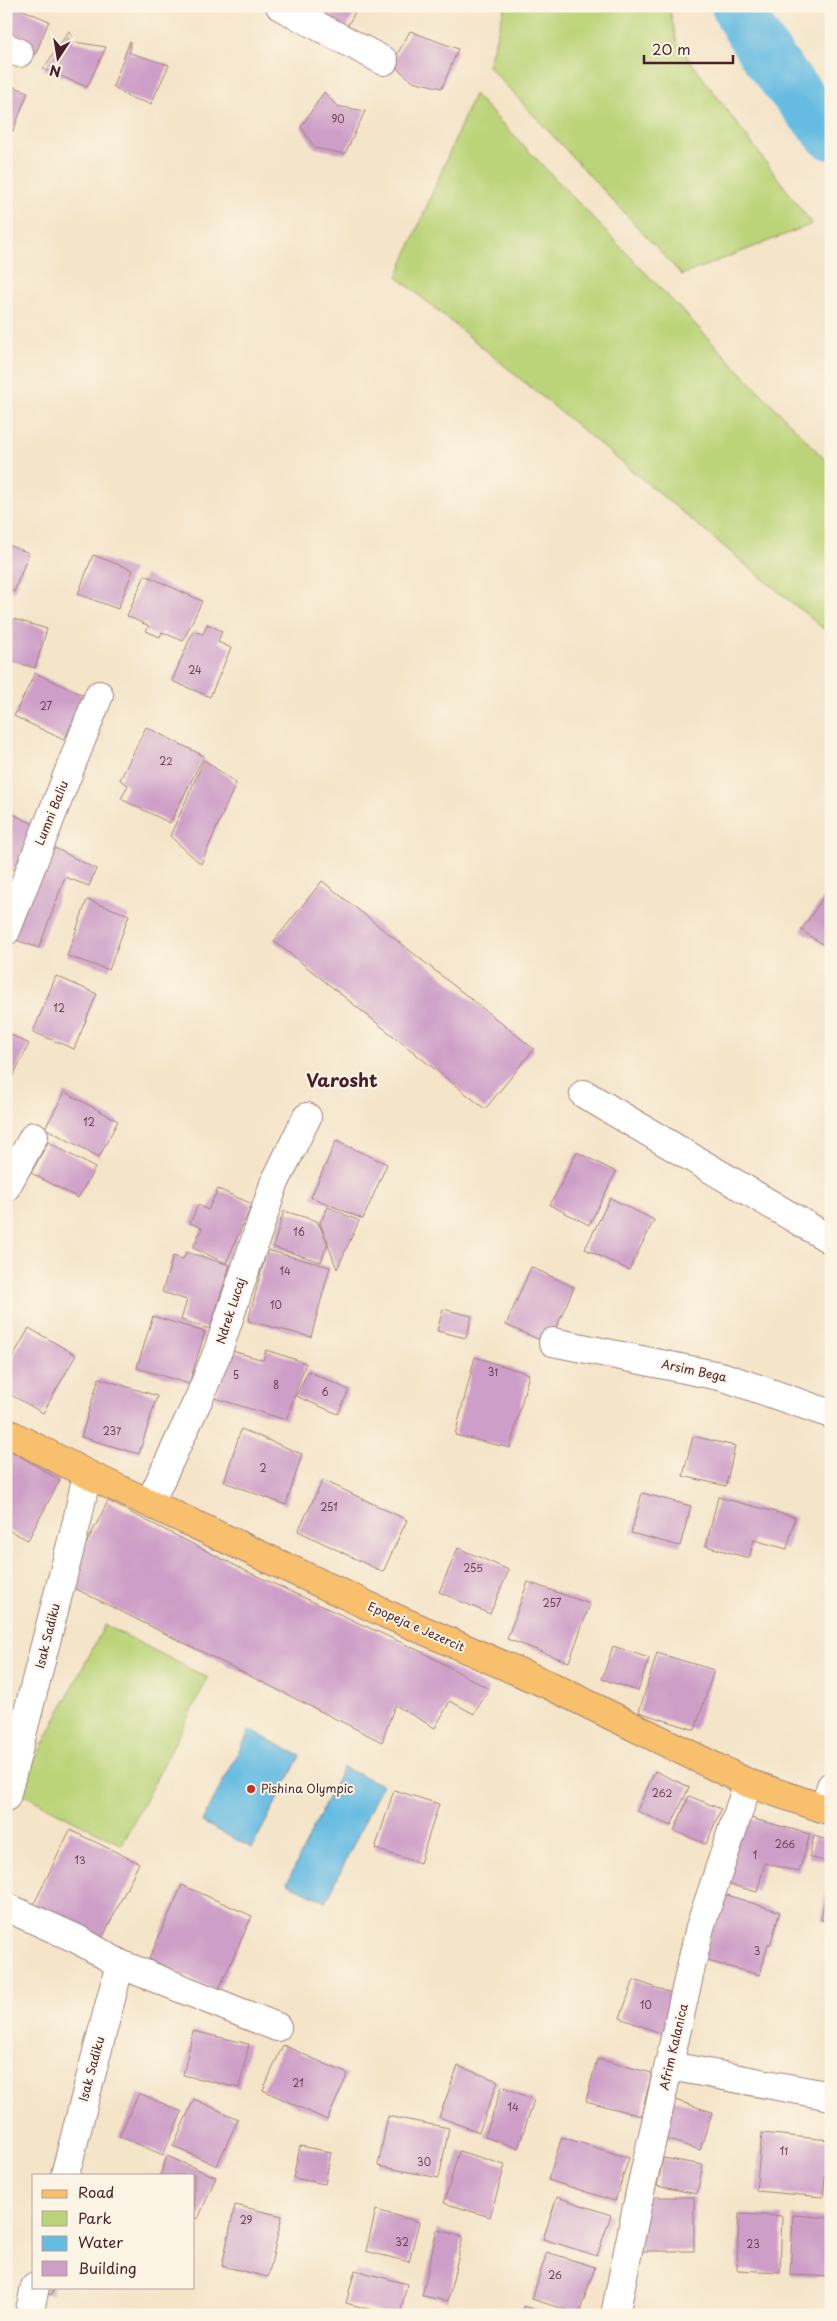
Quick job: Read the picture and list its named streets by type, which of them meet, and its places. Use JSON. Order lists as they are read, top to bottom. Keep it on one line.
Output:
{"streets":{"main road":["Epopeja e Jezercit"],"street":["Lumni Baliu","Ndrek Lucaj","Arsim Bega","Isak Sadiku","Afrim Kalanica"]},"crossings":[["Ndrek Lucaj","Epopeja e Jezercit"],["Epopeja e Jezercit","Isak Sadiku"],["Epopeja e Jezercit","Afrim Kalanica"]],"districts":["Varosht"],"places":["Pishina Olympic"],"house_numbers":["90","24","27","22","12","12","16","14","10","31","5","8","6","237","2","251","255","257","262","266","1","13","3","10","21","14","11","30","29","32","23","26"],"legend":["Road","Park","Water","Building"],"scale_bar":"20 m","north":"bottom"}
